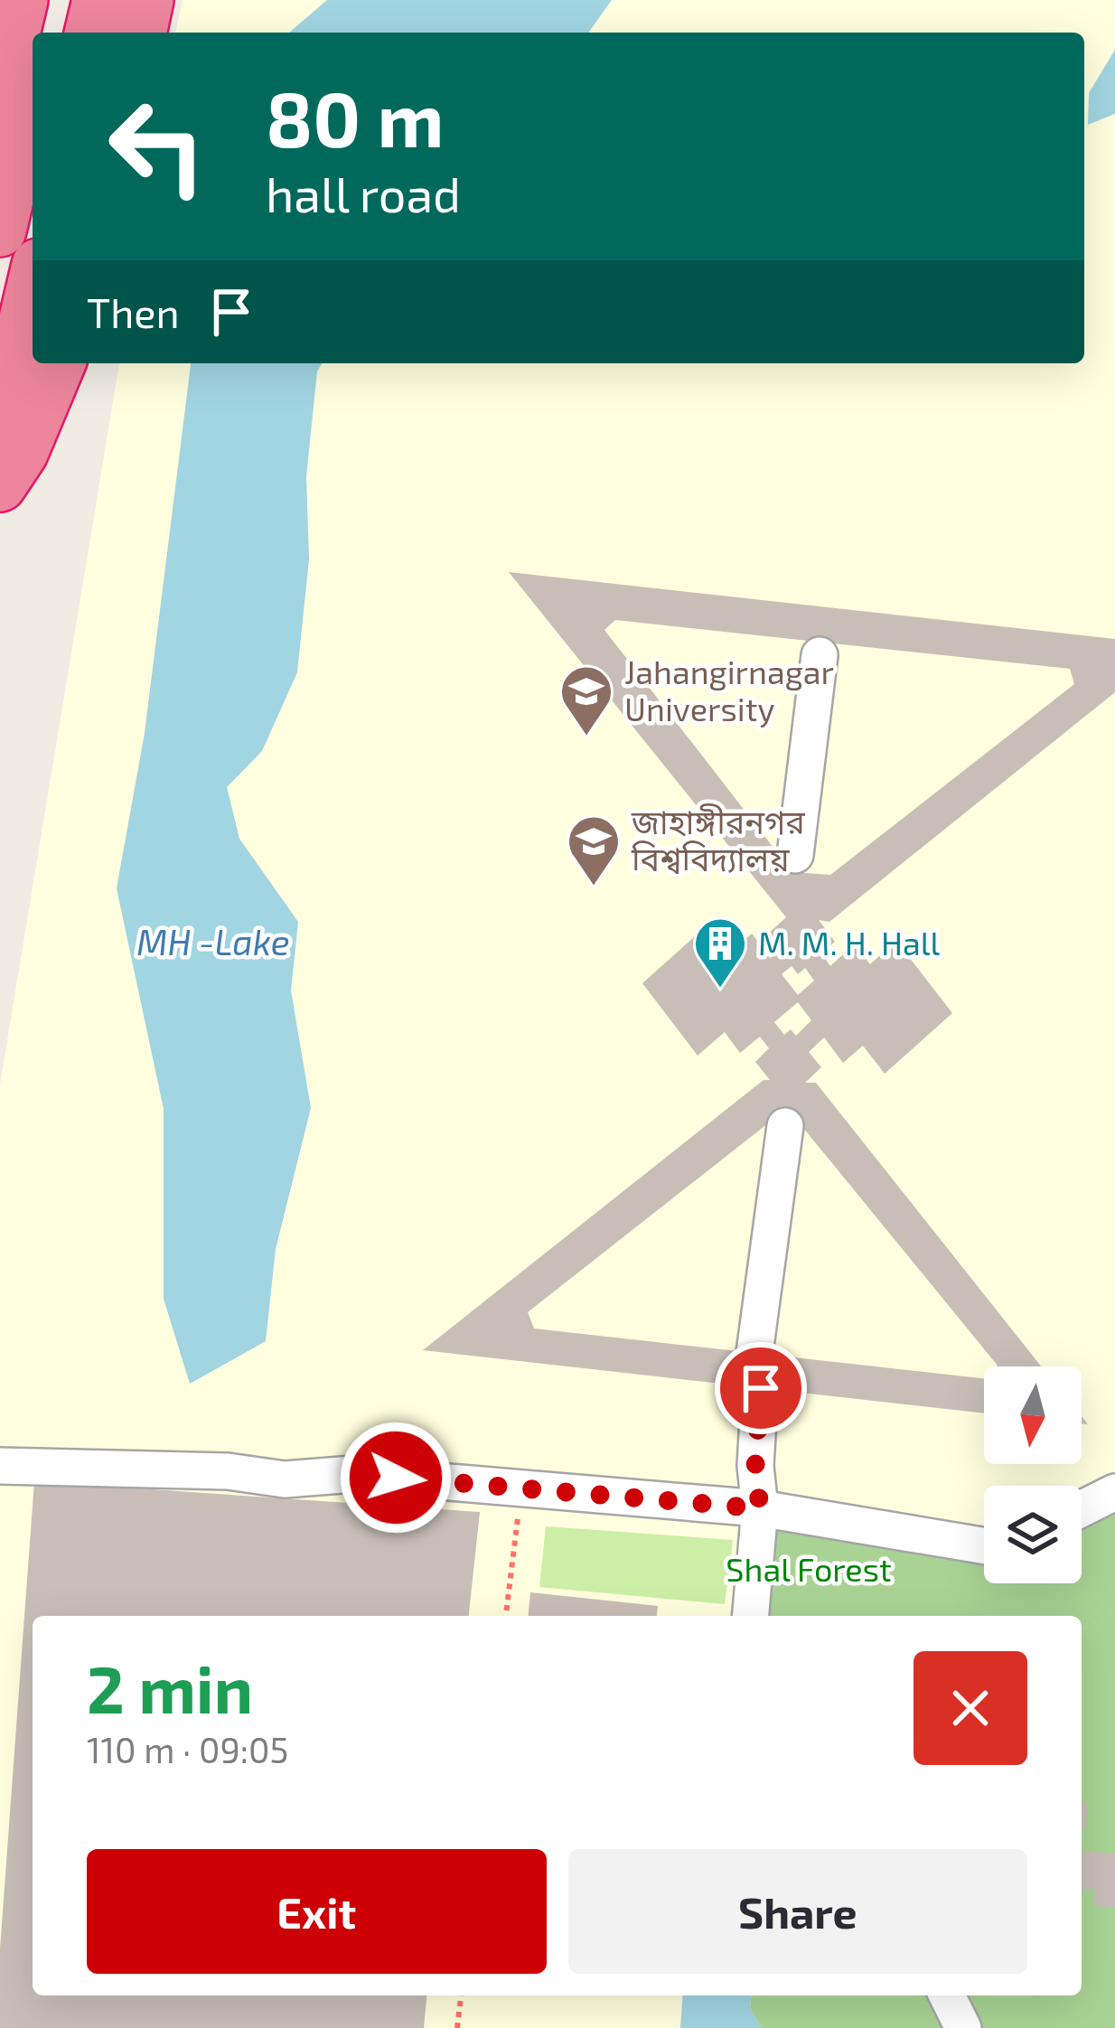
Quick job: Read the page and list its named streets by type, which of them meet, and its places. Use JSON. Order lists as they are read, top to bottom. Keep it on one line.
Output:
{"water":["MH -Lake"],"parks":["Shal Forest"],"places":{"school or university":["Jahangirnagar University","জাহাঙ্গীরনগর বিশ্ববিদ্যালয়"],"building":["M. M. H. Hall"]},"north":"bottom","page":{"turn":["80 m","hall road"],"then":"Then","heading":["2 min","110 m · 09:05"],"buttons":["Exit","Share"]}}
